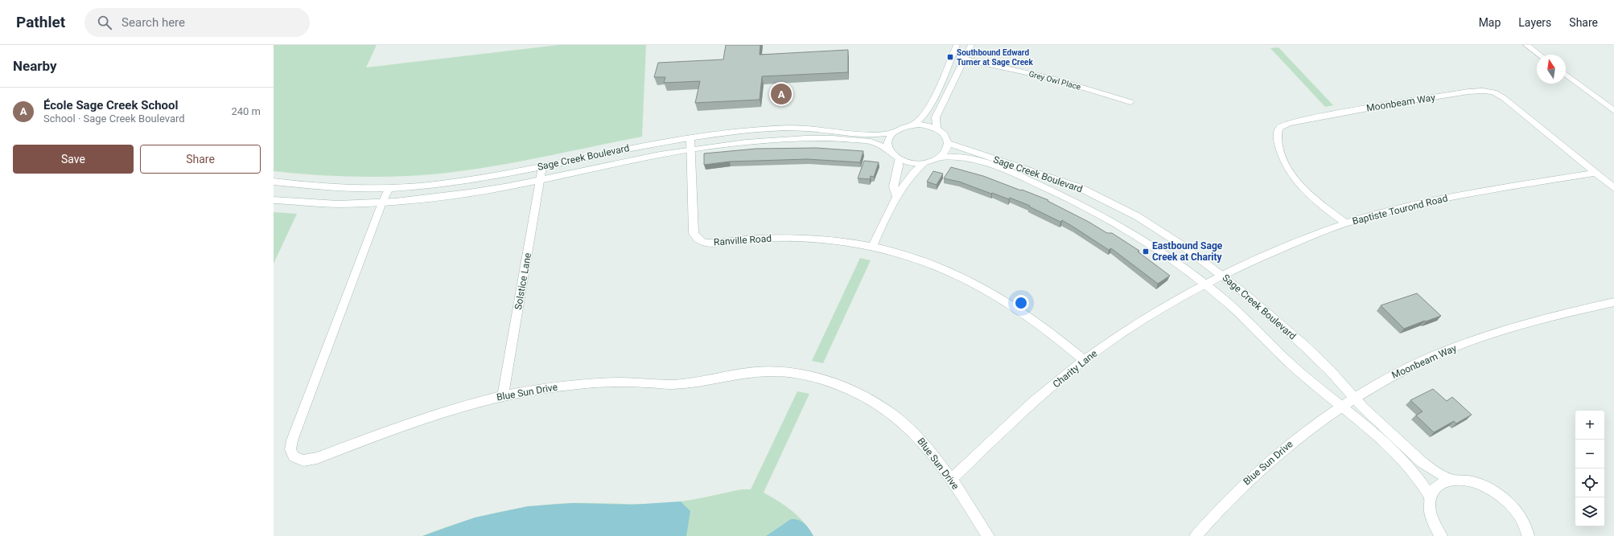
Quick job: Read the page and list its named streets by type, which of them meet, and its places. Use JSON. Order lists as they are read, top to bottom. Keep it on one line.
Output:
{"streets":{"street":["Grey Owl Place","Moonbeam Way","Sage Creek Boulevard","Baptiste Tourond Road","Ranville Road","Solstice Lane","Charity Lane","Blue Sun Drive"]},"crossings":[["Moonbeam Way","Sage Creek Boulevard"],["Moonbeam Way","Baptiste Tourond Road"],["Moonbeam Way","Blue Sun Drive"],["Sage Creek Boulevard","Baptiste Tourond Road"],["Sage Creek Boulevard","Ranville Road"],["Sage Creek Boulevard","Solstice Lane"],["Sage Creek Boulevard","Charity Lane"],["Sage Creek Boulevard","Blue Sun Drive"],["Baptiste Tourond Road","Charity Lane"],["Ranville Road","Charity Lane"],["Solstice Lane","Blue Sun Drive"],["Charity Lane","Blue Sun Drive"]],"places":{"transit":["Southbound Edward Turner at Sage Creek","Eastbound Sage Creek at Charity"]},"north":"top","page":{"header":"Pathlet","search":"Search here","nav":["Map","Layers","Share"],"heading":"Nearby","pins":"A","list":[{"mark":"A","name":"École Sage Creek School","note":"School · Sage Creek Boulevard","value":"240 m"}],"buttons":["Save","Share"],"map_buttons":["+","−"]}}
